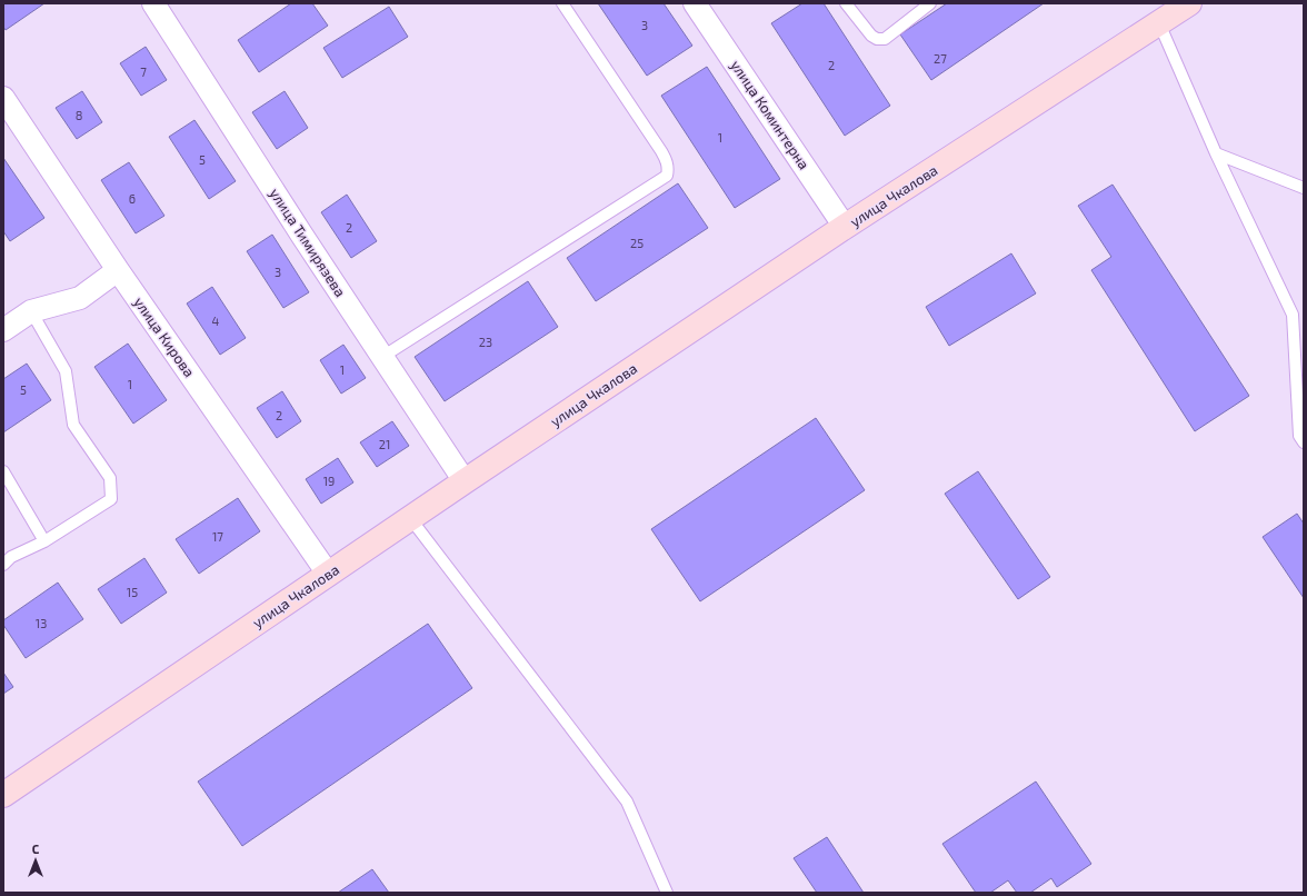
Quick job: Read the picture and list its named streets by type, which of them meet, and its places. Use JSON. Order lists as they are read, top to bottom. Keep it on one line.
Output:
{"streets":{"main road":["улица Чкалова"],"street":["улица Коминтерна","улица Тимирязева","улица Кирова"]},"crossings":[["улица Коминтерна","улица Чкалова"],["улица Чкалова","улица Тимирязева"],["улица Чкалова","улица Кирова"]],"house_numbers":["3","27","2","7","8","1","5","6","2","25","3","4","23","1","1","5","2","21","19","17","15","13"],"north":"top"}
